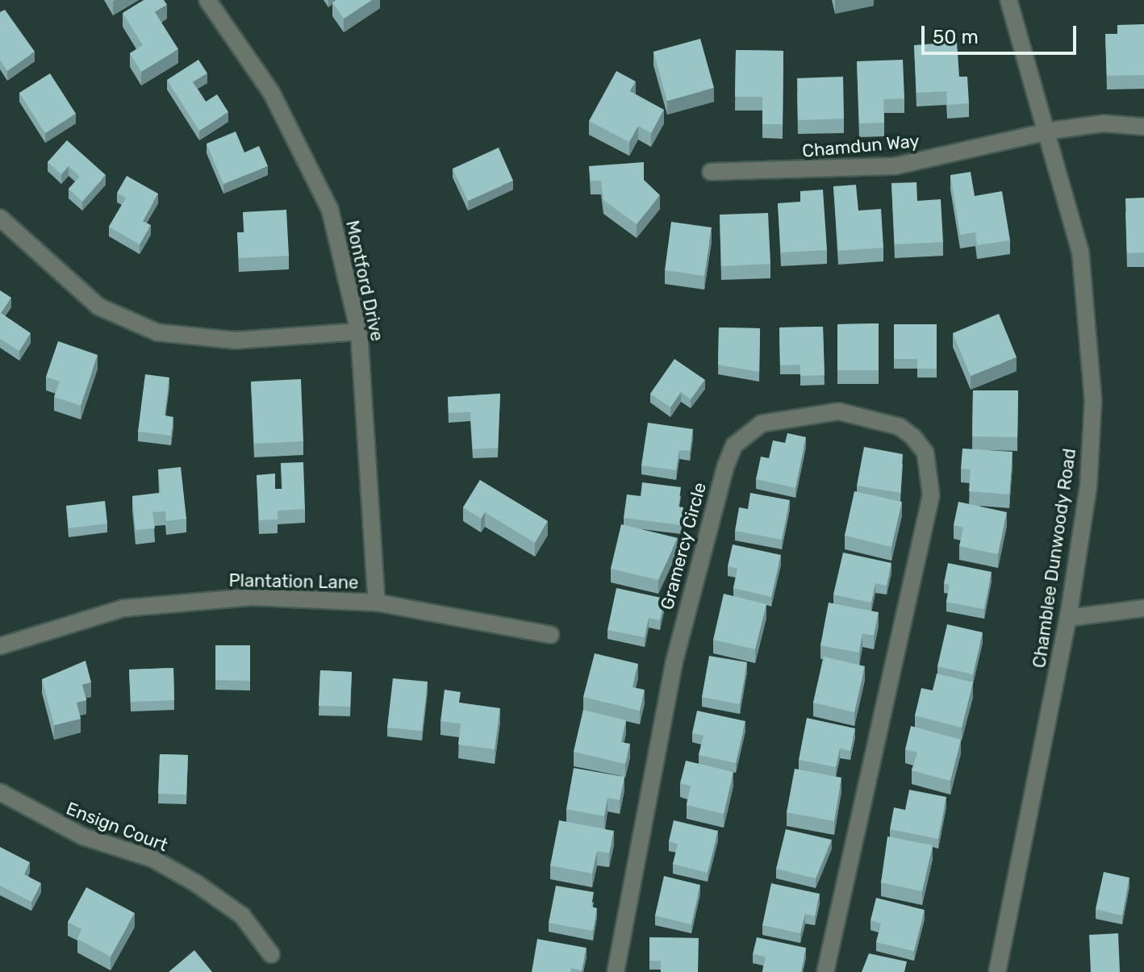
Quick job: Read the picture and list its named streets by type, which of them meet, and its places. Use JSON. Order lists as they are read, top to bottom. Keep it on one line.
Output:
{"streets":{"street":["Chamdun Way","Montford Drive","Gramercy Circle","Chamblee Dunwoody Road","Plantation Lane","Ensign Court"]},"crossings":[["Chamdun Way","Chamblee Dunwoody Road"],["Montford Drive","Plantation Lane"]],"scale_bar":"50 m"}
